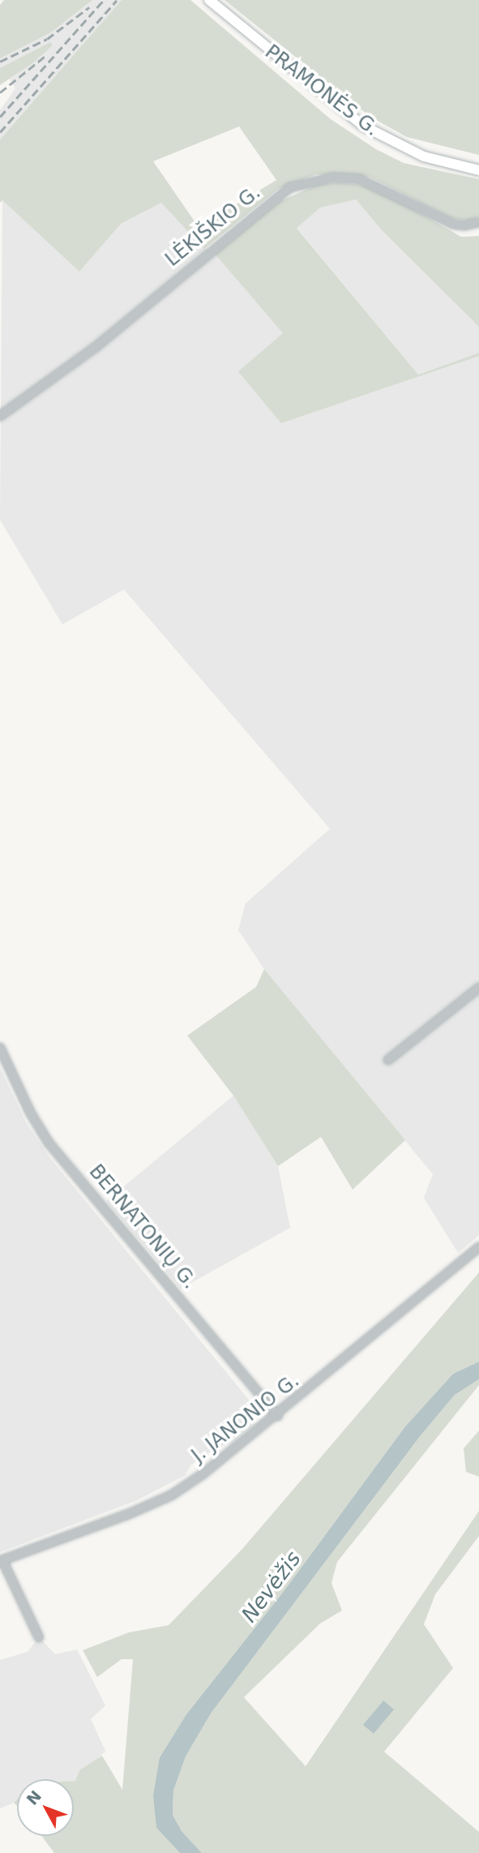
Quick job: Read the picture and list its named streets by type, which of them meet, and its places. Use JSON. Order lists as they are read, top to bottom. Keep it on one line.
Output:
{"streets":{"main road":["PRAMONĖS G."],"street":["LĖKIŠKIO G.","BERNATONIŲ G.","J. JANONIO G."]},"crossings":[["BERNATONIŲ G.","J. JANONIO G."]],"water":["Nevėžis"],"north":"top left"}
